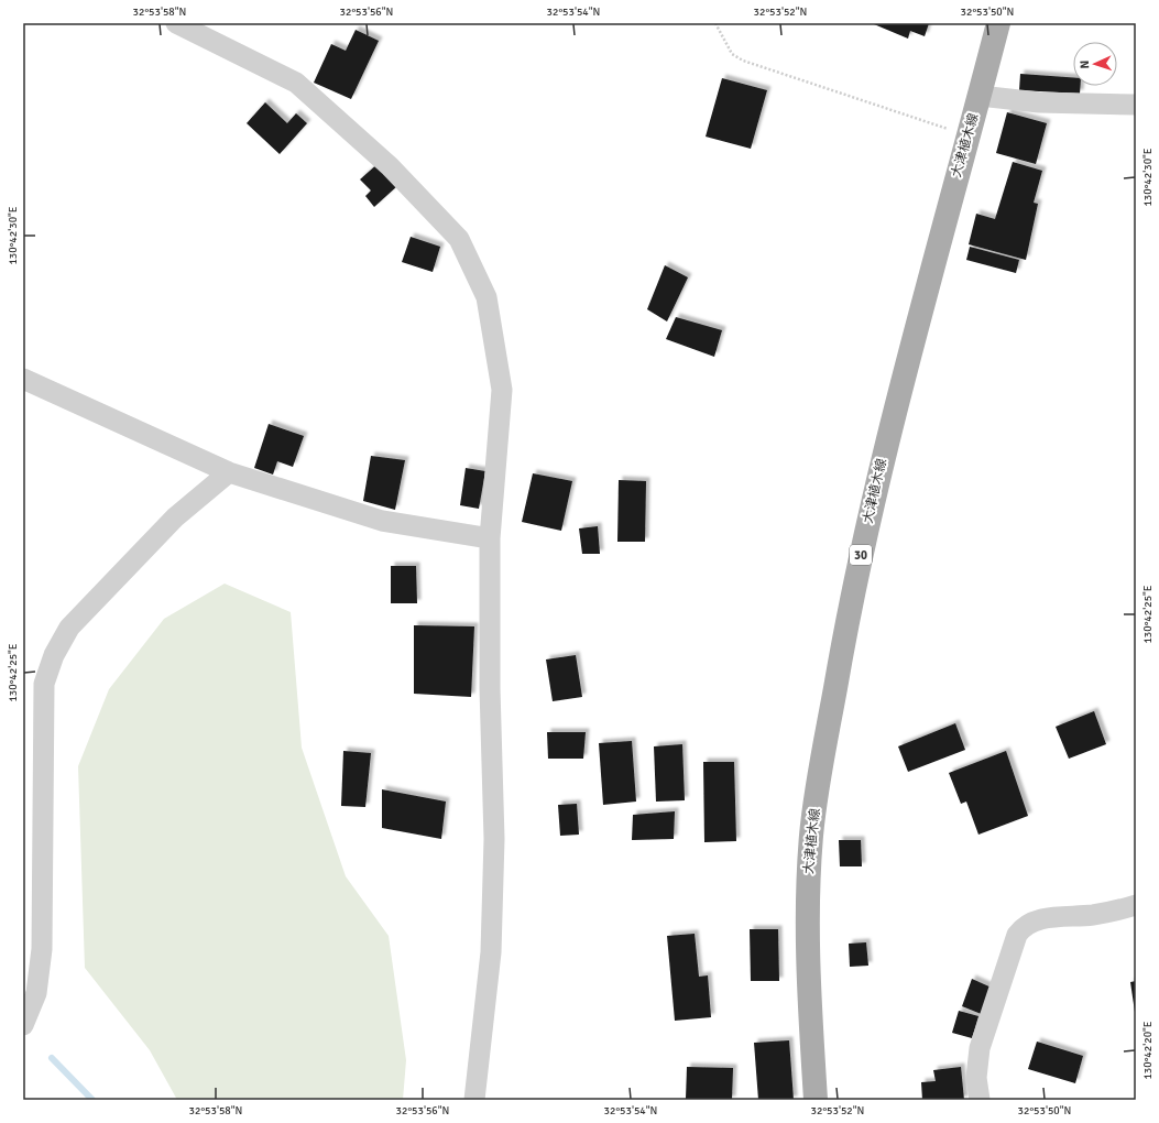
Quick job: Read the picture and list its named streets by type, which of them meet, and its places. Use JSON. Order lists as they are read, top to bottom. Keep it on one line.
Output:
{"streets":{"main road":["大津植木線","30"]},"north":"left","coordinates":["32°53'58\"N","32°53'56\"N","32°53'54\"N","32°53'52\"N","32°53'50\"N","130°42'30\"E","130°42'25\"E","130°42'20\"E"]}
